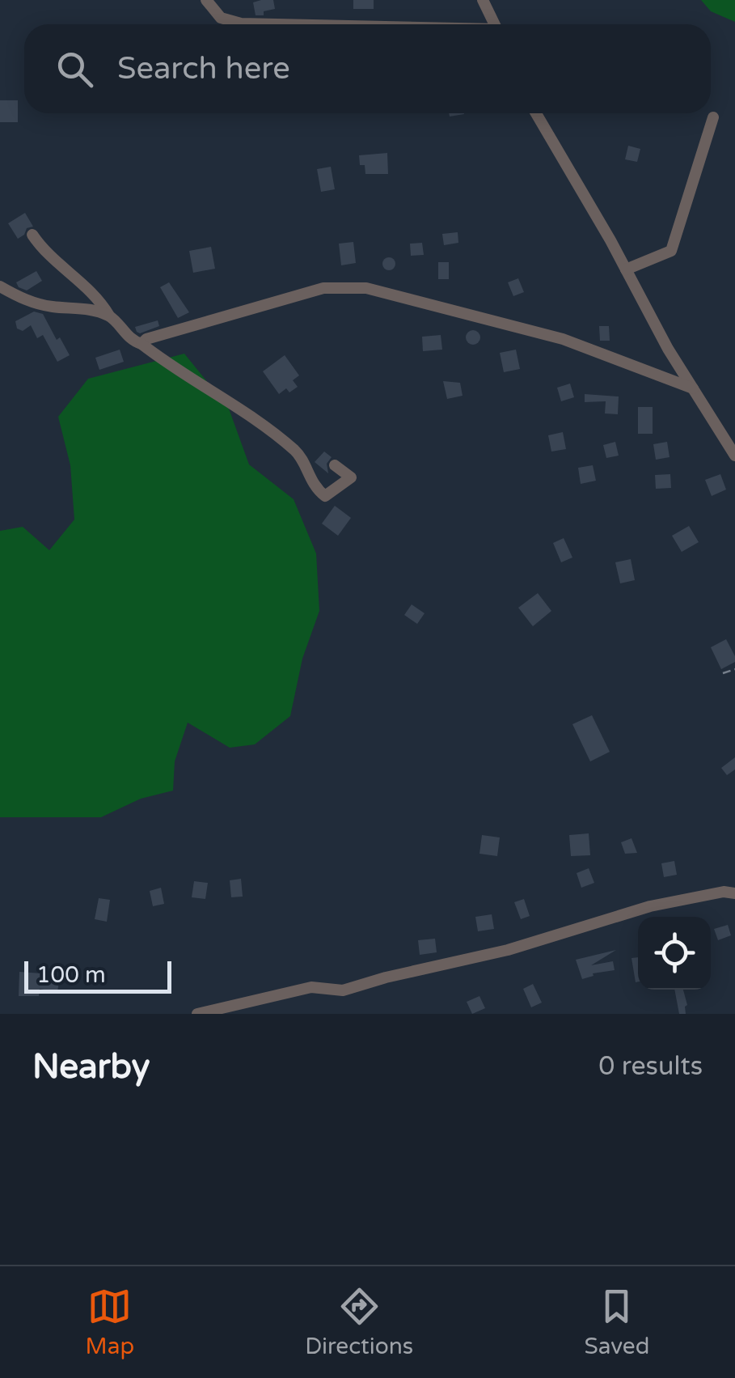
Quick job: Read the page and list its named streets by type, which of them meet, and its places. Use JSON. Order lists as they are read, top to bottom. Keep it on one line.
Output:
{"scale_bar":"100 m","page":{"search":"Search here","scale":"100 m","heading":["Nearby","0 results"],"nav":["Map","Directions","Saved"]}}
